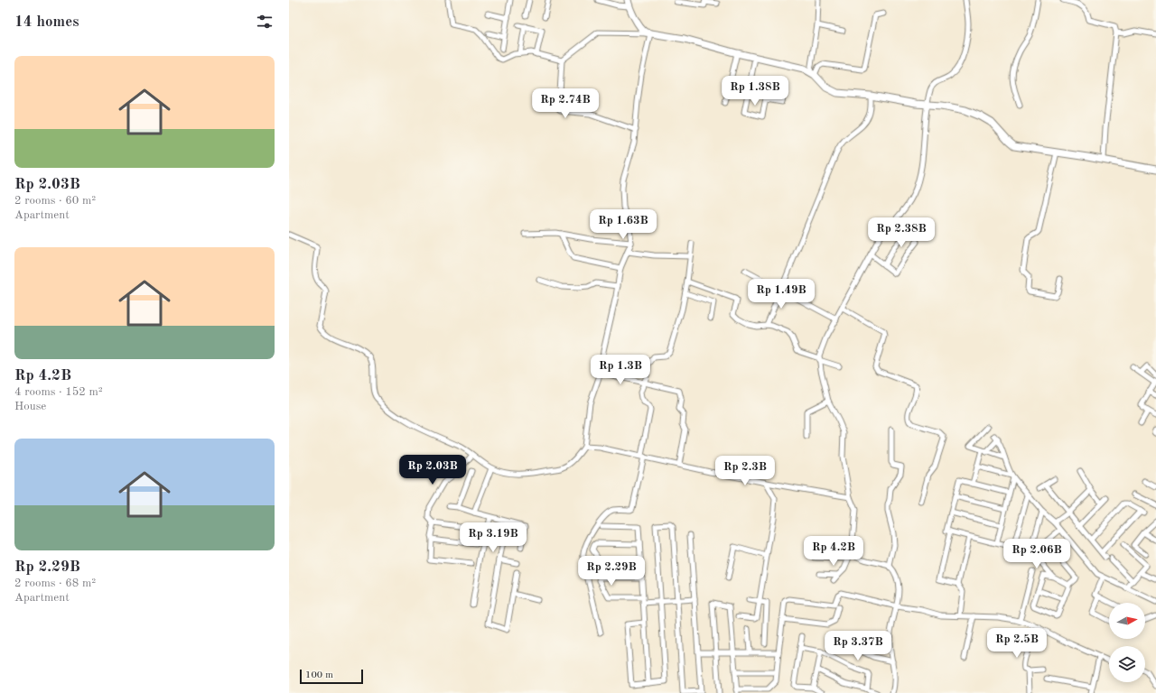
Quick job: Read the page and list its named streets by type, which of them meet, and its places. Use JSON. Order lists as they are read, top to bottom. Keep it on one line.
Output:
{"scale_bar":"100 m","north":"right","page":{"heading":"14 homes","list":[{"name":"Rp 2.03B","note":"2 rooms · 60 m² · Apartment"},{"name":"Rp 4.2B","note":"4 rooms · 152 m² · House"},{"name":"Rp 2.29B","note":"2 rooms · 68 m² · Apartment"}],"price":["Rp 1.38B","Rp 2.74B","Rp 1.63B","Rp 2.38B","Rp 1.49B","Rp 1.3B","Rp 2.03B","Rp 2.3B","Rp 3.19B","Rp 4.2B","Rp 2.06B","Rp 2.29B","Rp 2.5B","Rp 3.37B"],"scale":"100 m"}}
